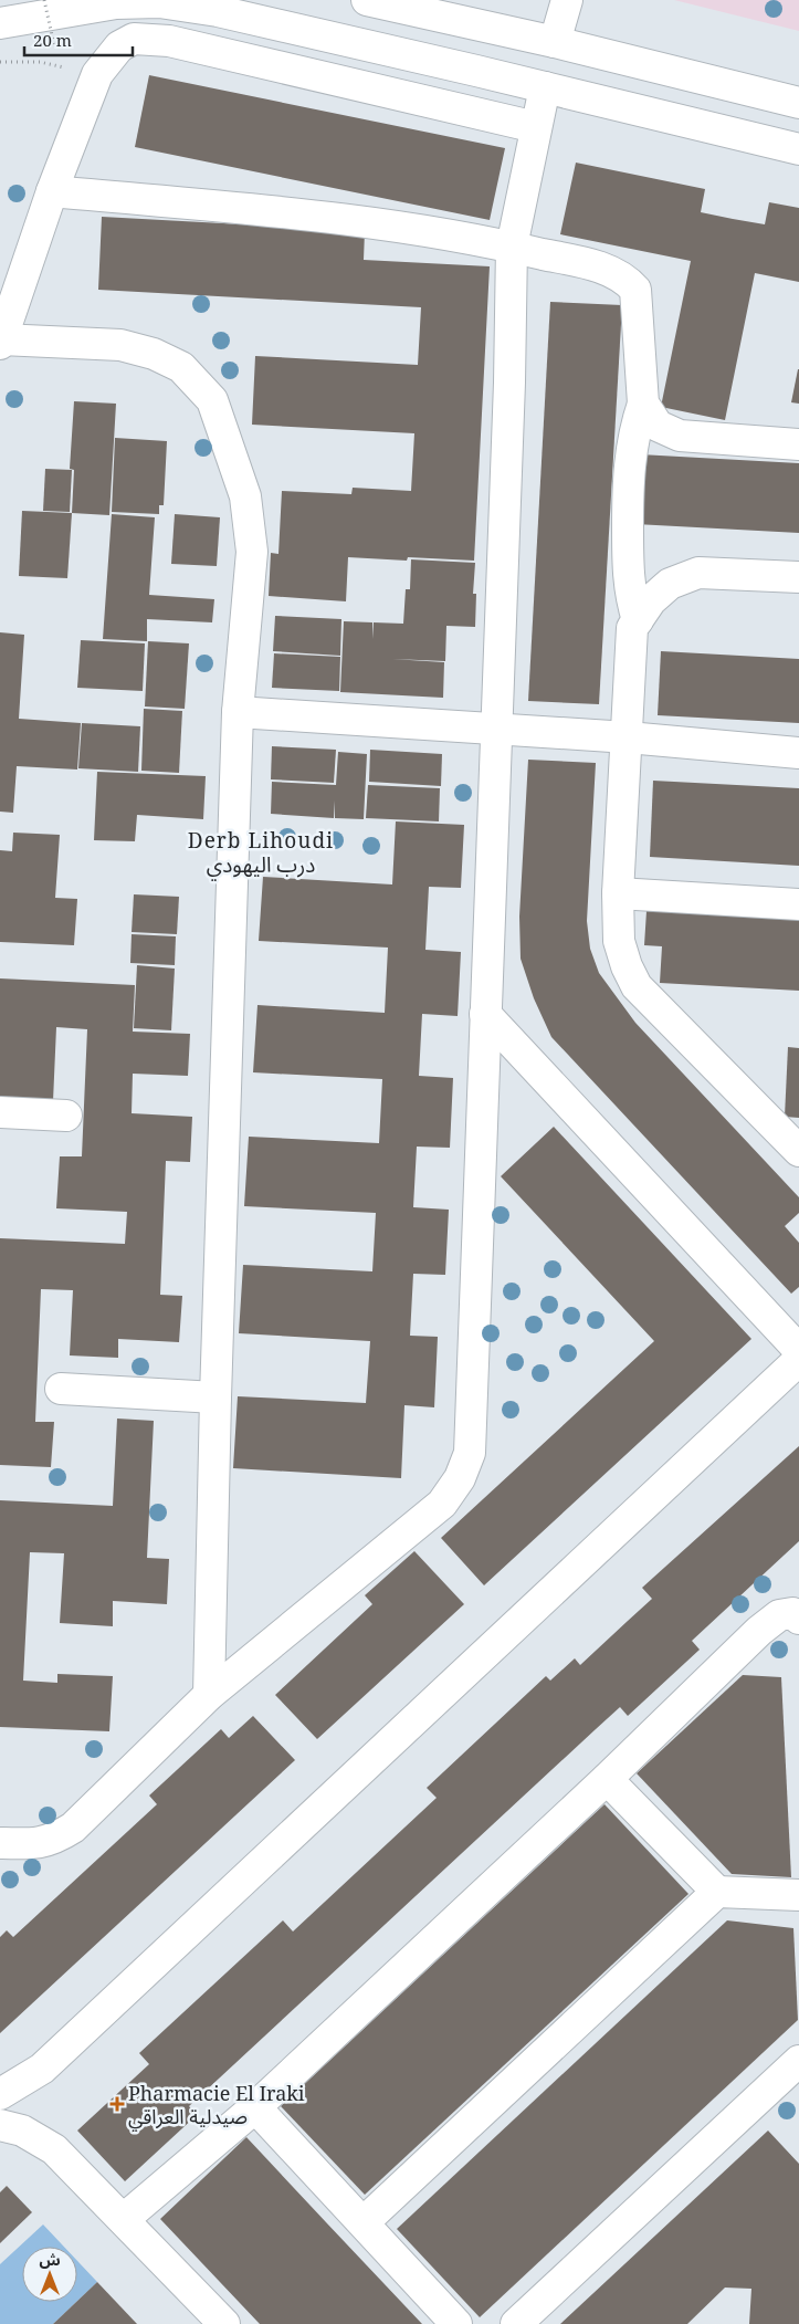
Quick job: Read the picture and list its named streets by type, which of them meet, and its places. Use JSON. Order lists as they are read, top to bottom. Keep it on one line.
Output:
{"districts":["Derb Lihoudi درب اليهودي"],"places":{"health":["Pharmacie El Iraki صيدلية العراقي"]},"scale_bar":"20 m","north":"top"}
